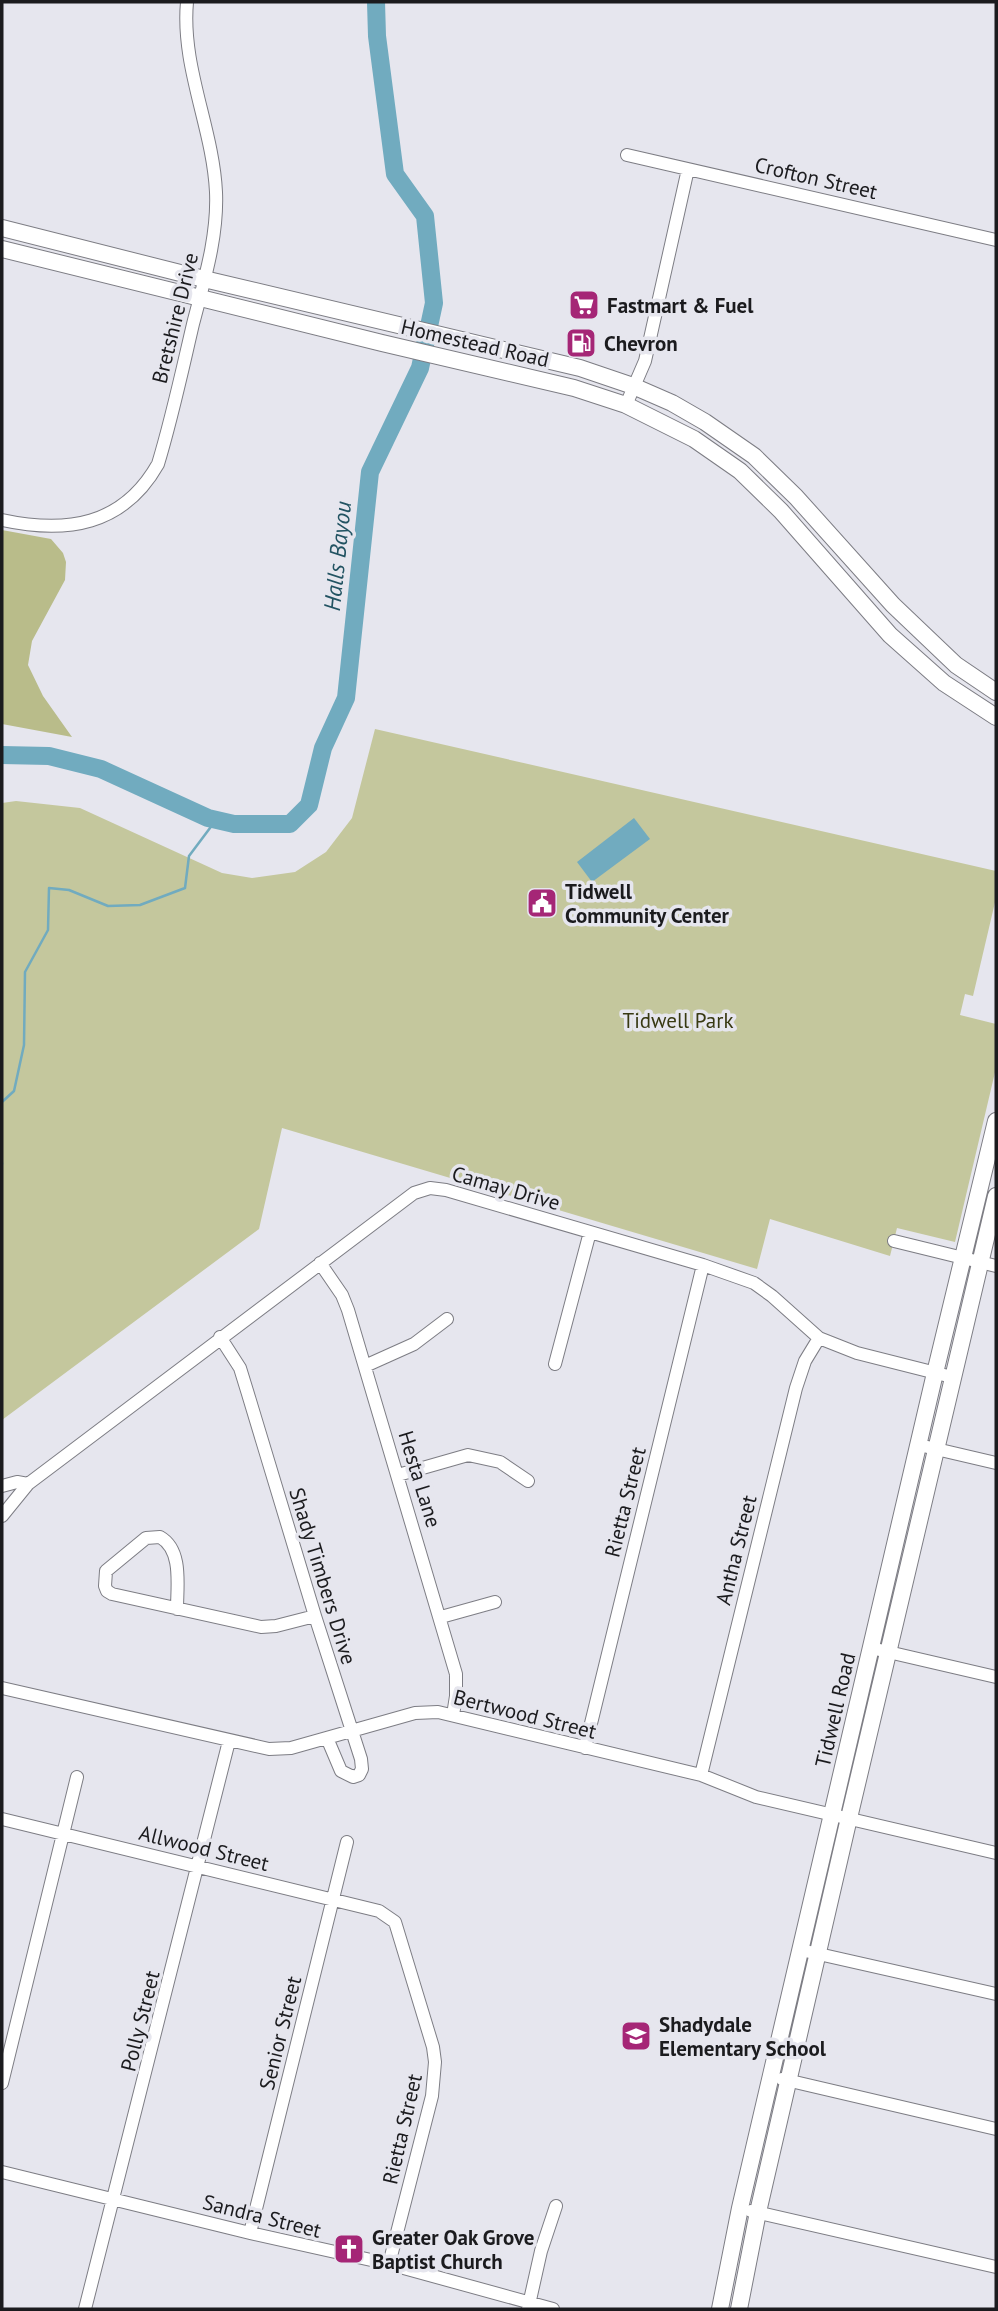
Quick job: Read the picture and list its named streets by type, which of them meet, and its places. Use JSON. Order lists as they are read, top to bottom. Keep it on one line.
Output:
{"streets":{"main road":["Homestead Road","Tidwell Road"],"street":["Crofton Street","Bretshire Drive","Camay Drive","Hesta Lane","Rietta Street","Antha Street","Shady Timbers Drive","Bertwood Street","Allwood Street","Polly Street","Senior Street","Sandra Street"]},"crossings":[["Bretshire Drive","Homestead Road"],["Camay Drive","Hesta Lane"],["Camay Drive","Rietta Street"],["Camay Drive","Antha Street"],["Camay Drive","Shady Timbers Drive"],["Camay Drive","Tidwell Road"],["Hesta Lane","Bertwood Street"],["Rietta Street","Bertwood Street"],["Rietta Street","Allwood Street"],["Rietta Street","Sandra Street"],["Antha Street","Bertwood Street"],["Shady Timbers Drive","Bertwood Street"],["Tidwell Road","Bertwood Street"],["Bertwood Street","Polly Street"],["Allwood Street","Polly Street"],["Allwood Street","Senior Street"],["Polly Street","Sandra Street"],["Senior Street","Sandra Street"]],"water":["Halls Bayou"],"parks":["Tidwell Park"],"places":{"supermarket":["Fastmart & Fuel"],"fuel station":["Chevron"],"public building":["Tidwell Community Center"],"school or university":["Shadydale Elementary School"],"church":["Greater Oak Grove Baptist Church"]}}
